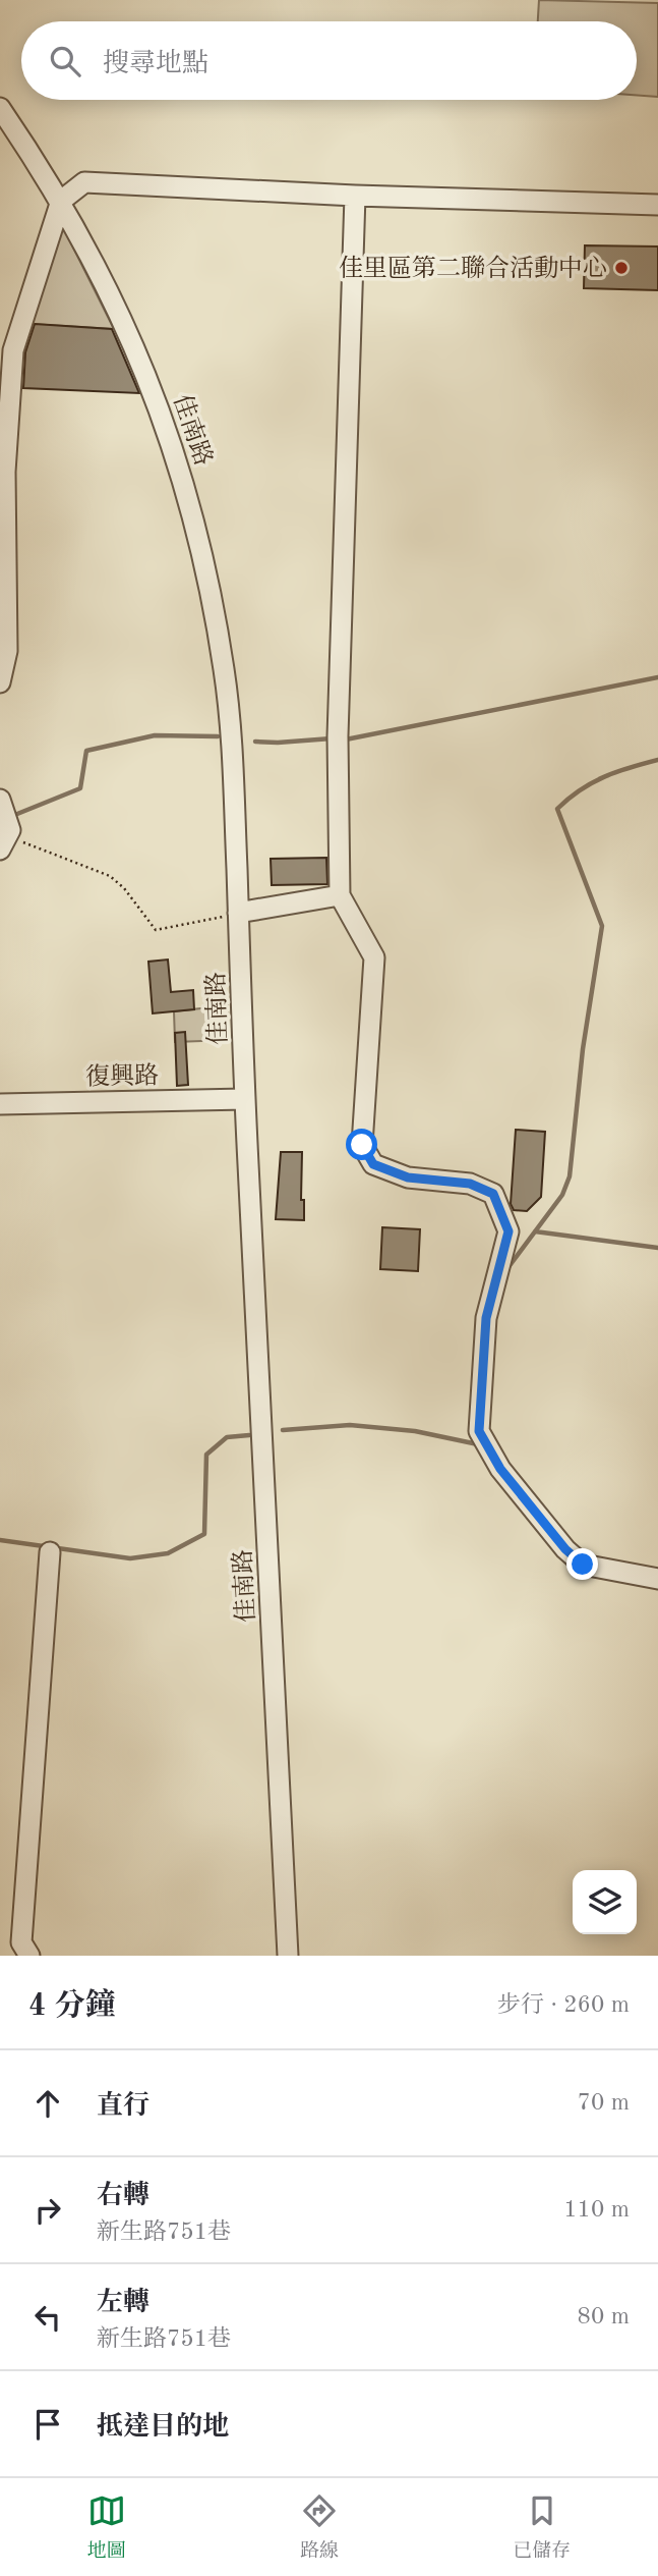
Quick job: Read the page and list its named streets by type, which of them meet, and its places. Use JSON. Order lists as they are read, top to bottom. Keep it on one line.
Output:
{"streets":{"street":["佳南路","復興路"]},"crossings":[["佳南路","復興路"]],"places":["佳里區第二聯合活動中心"],"page":{"search":"搜尋地點","heading":["4 分鐘","步行 · 260 m"],"list":[["直行","70 m"],["右轉","新生路751巷","110 m"],["左轉","新生路751巷","80 m"],"抵達目的地"],"nav":["地圖","路線","已儲存"]}}
